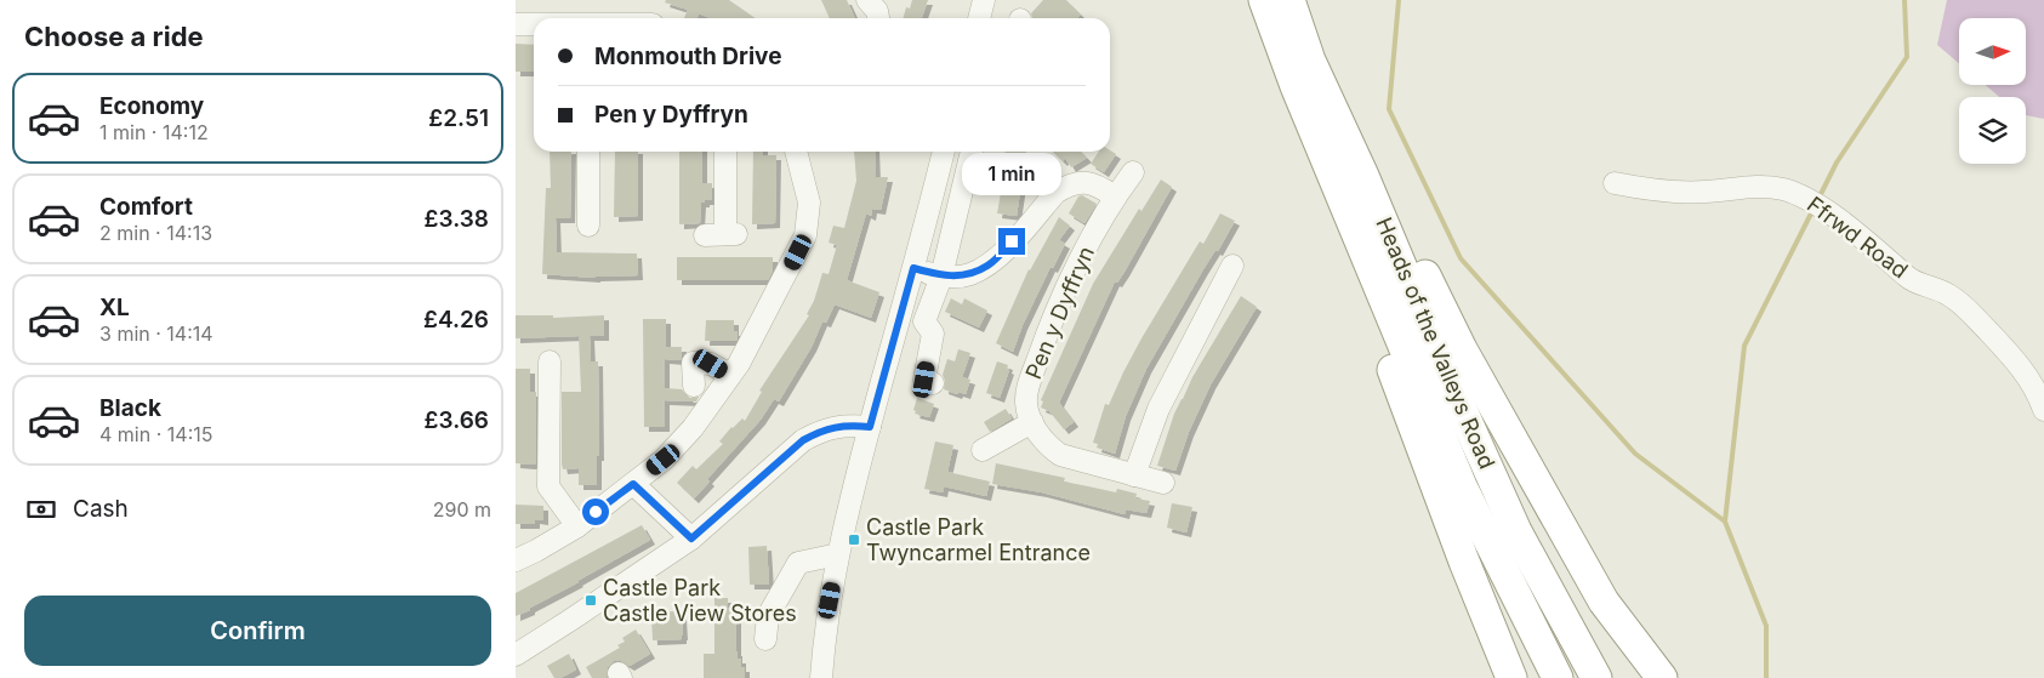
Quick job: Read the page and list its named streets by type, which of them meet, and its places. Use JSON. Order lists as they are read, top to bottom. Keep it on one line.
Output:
{"streets":{"highway":["Heads of the Valleys Road"],"street":["Ffrwd Road","Pen y Dyffryn"]},"places":{"transit":["Castle Park Twyncarmel Entrance","Castle Park Castle View Stores"]},"north":"right","page":{"heading":"Choose a ride","banner":["Monmouth Drive","Pen y Dyffryn"],"list":[{"name":"Economy","note":"1 min · 14:12","value":"£2.51"},{"name":"Comfort","note":"2 min · 14:13","value":"£3.38"},{"name":"XL","note":"3 min · 14:14","value":"£4.26"},{"name":"Black","note":"4 min · 14:15","value":"£3.66"}],"bubble":"1 min","pay":["Cash","290 m"],"buttons":"Confirm"}}
